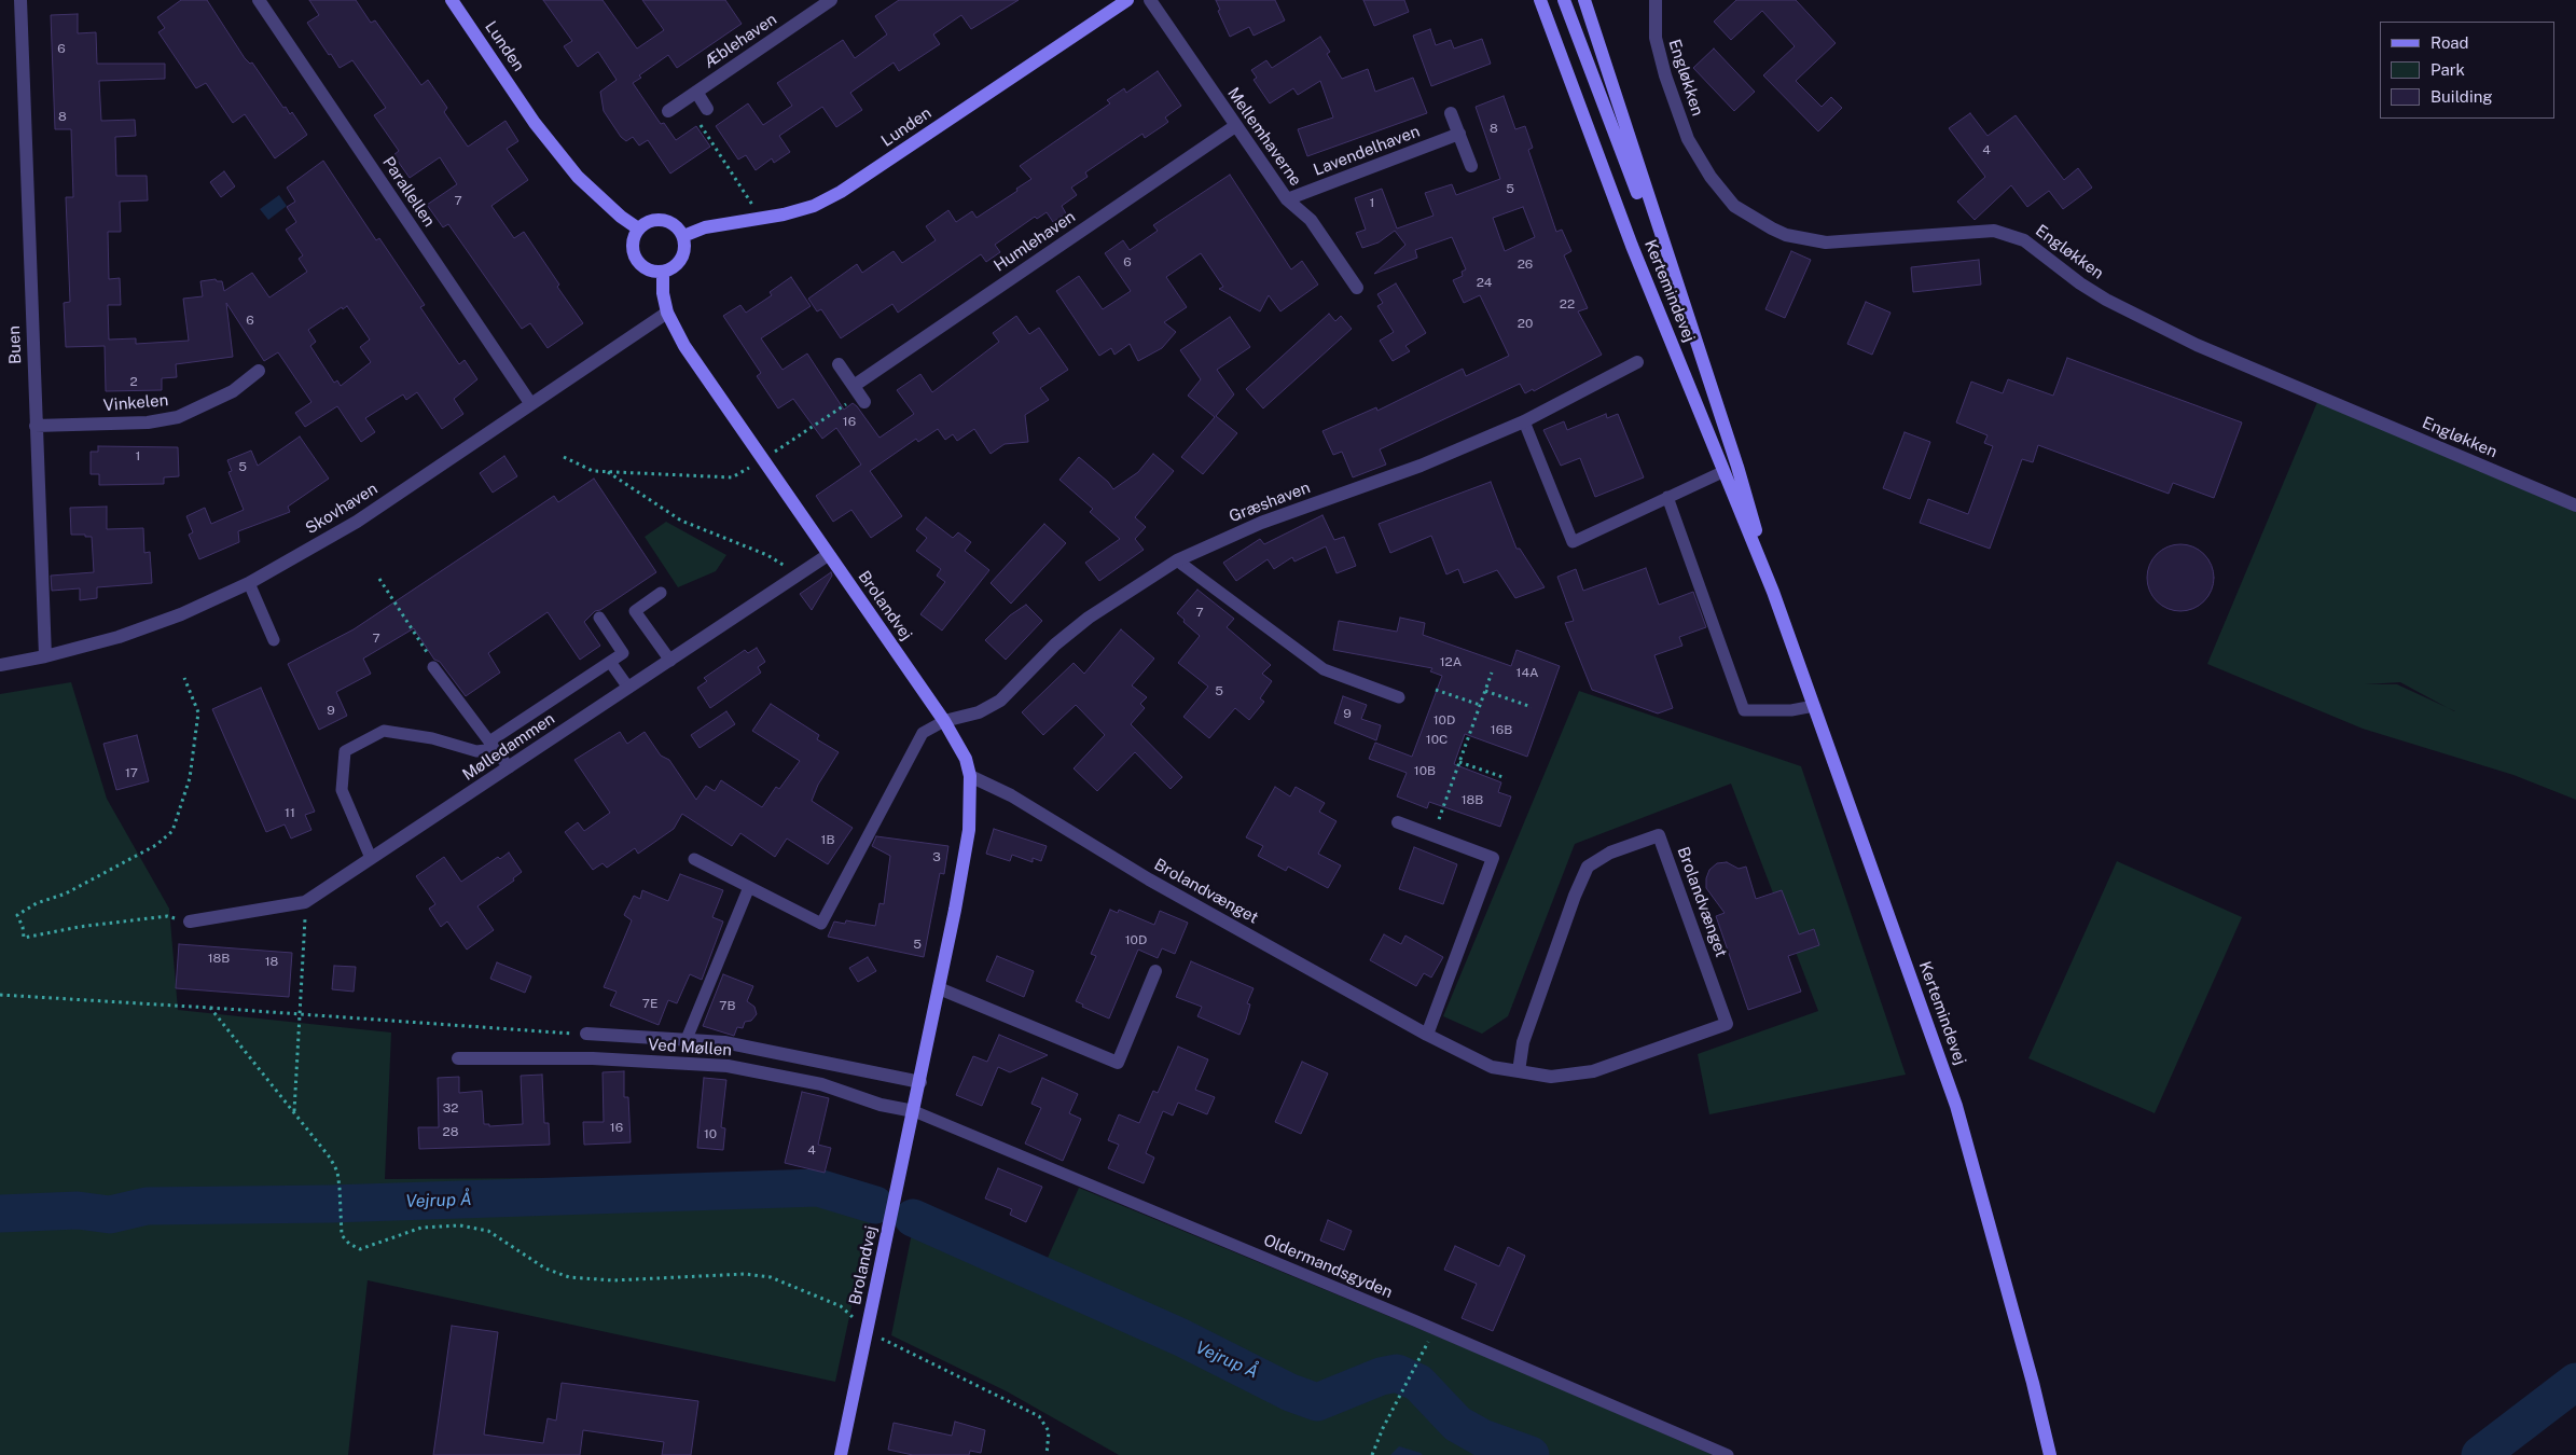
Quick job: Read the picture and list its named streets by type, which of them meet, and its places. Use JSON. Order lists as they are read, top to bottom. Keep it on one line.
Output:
{"streets":{"street":["Æblehaven","Lunden","Engløkken","Mellemhaverne","Lavendelhaven","Parallellen","Humlehaven","Kertemindevej","Buen","Vinkelen","Græshaven","Skovhaven","Brolandvej","Mølledammen","Brolandvænget","Ved Møllen"],"lane":["Oldermandsgyden"]},"crossings":[["Lunden","Brolandvej"],["Mellemhaverne","Lavendelhaven"],["Mellemhaverne","Humlehaven"],["Parallellen","Skovhaven"],["Buen","Vinkelen"],["Buen","Skovhaven"],["Græshaven","Brolandvej"],["Skovhaven","Brolandvej"],["Brolandvej","Mølledammen"],["Brolandvej","Brolandvænget"],["Brolandvej","Ved Møllen"],["Brolandvej","Oldermandsgyden"],["Ved Møllen","Oldermandsgyden"]],"water":["Vejrup Å"],"house_numbers":["6","8","8","4","5","7","1","6","26","24","22","6","20","2","16","1","5","7","7","12A","14A","5","9","9","10D","16B","10C","10B","17","18B","11","1B","3","10D","5","18B","18","7E","7B","32","16","28","10","4"],"legend":["Road","Park","Building"]}
